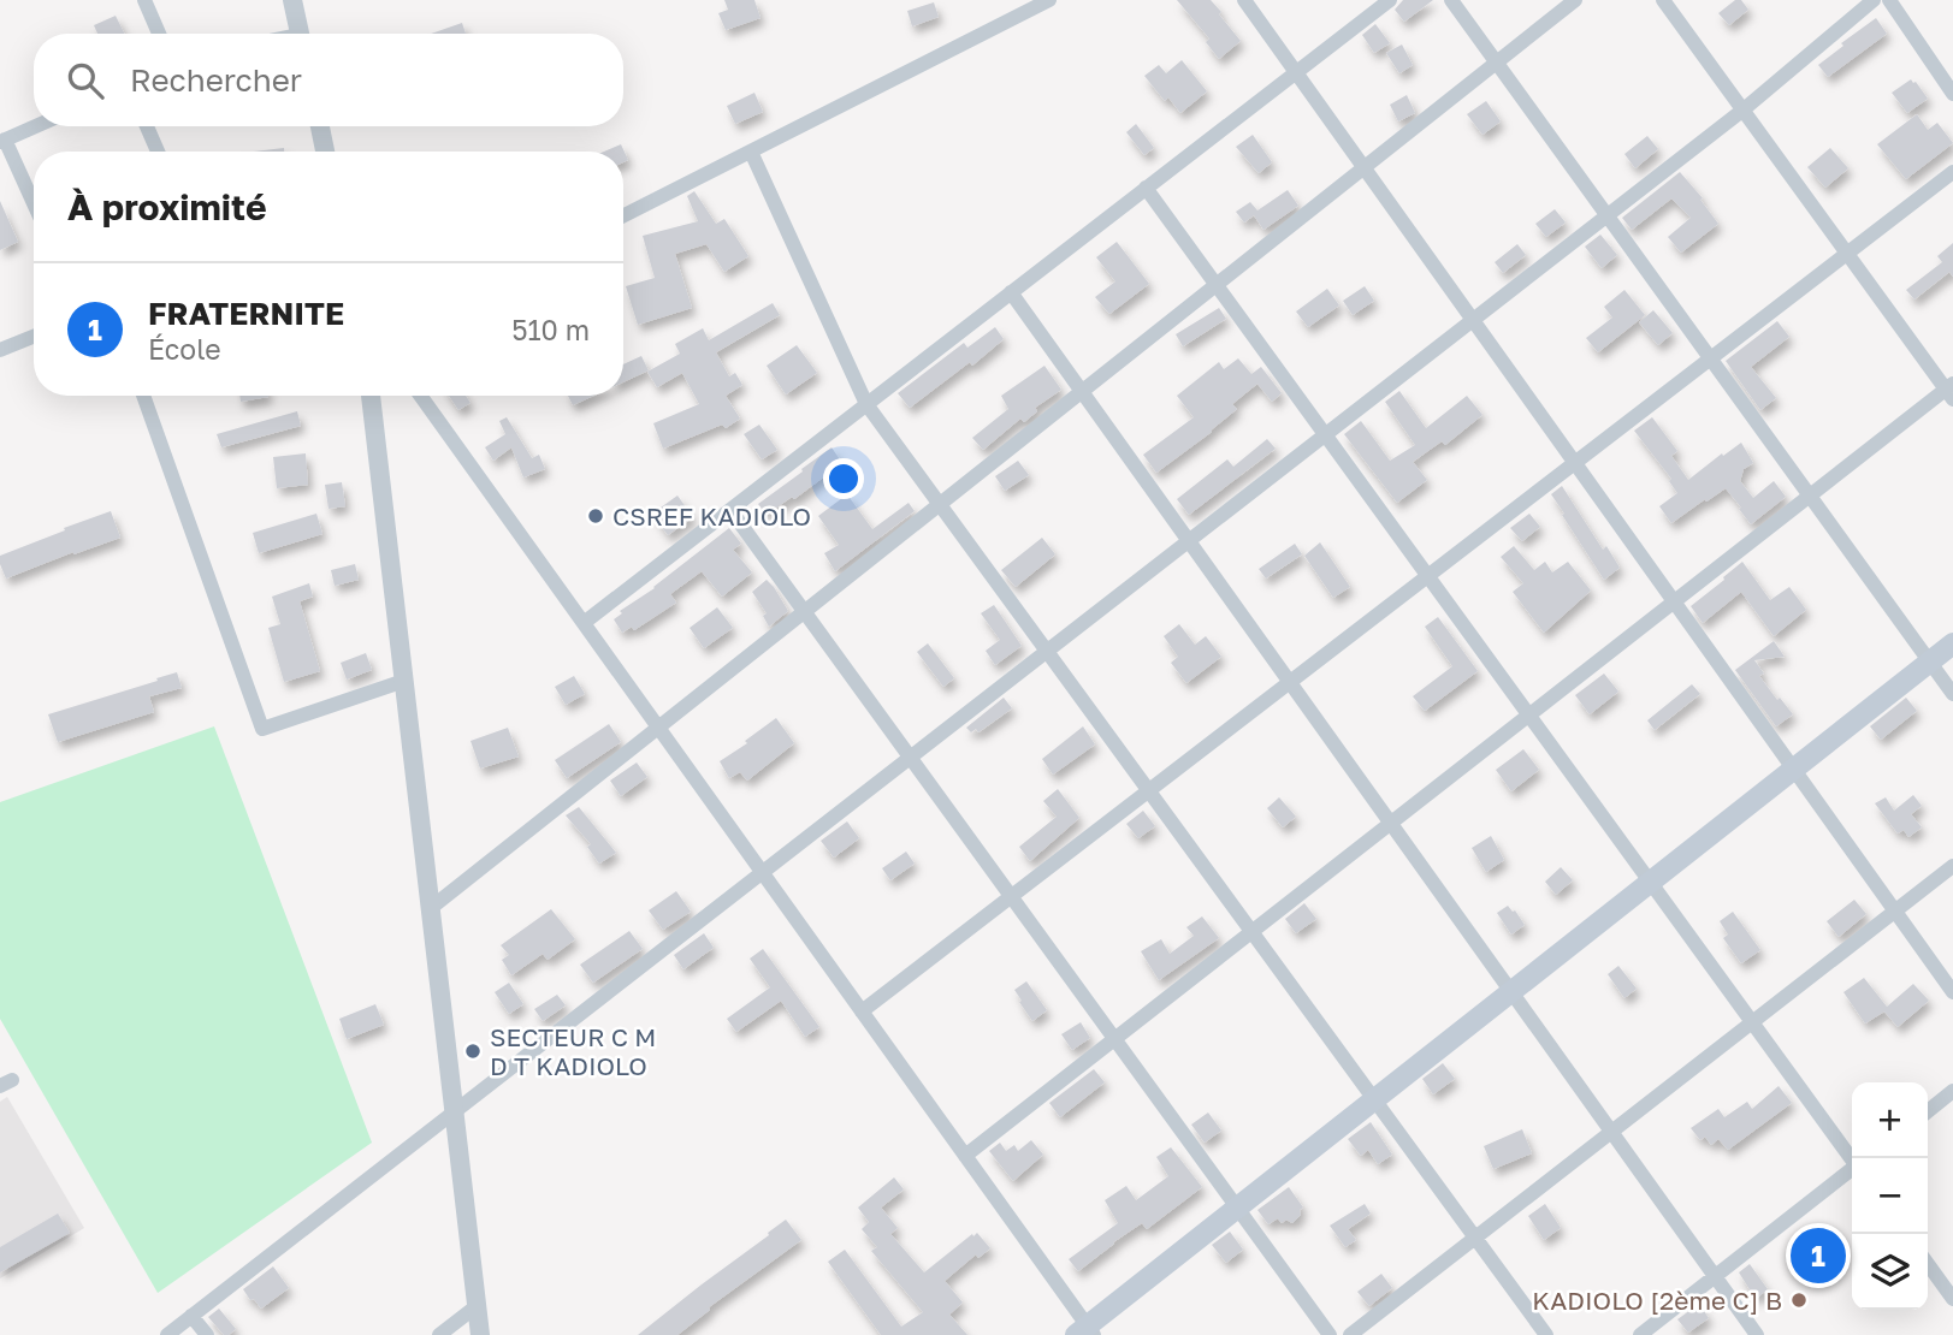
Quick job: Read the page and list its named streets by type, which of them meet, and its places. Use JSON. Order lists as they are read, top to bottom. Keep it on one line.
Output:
{"places":["CSREF KADIOLO","SECTEUR C M D T KADIOLO","KADIOLO [2ème C] B"],"page":{"search":"Rechercher","heading":"À proximité","list":[{"mark":"1","name":"FRATERNITE","note":"École","value":"510 m"}],"map_buttons":["+","−"],"pins":"1"}}
